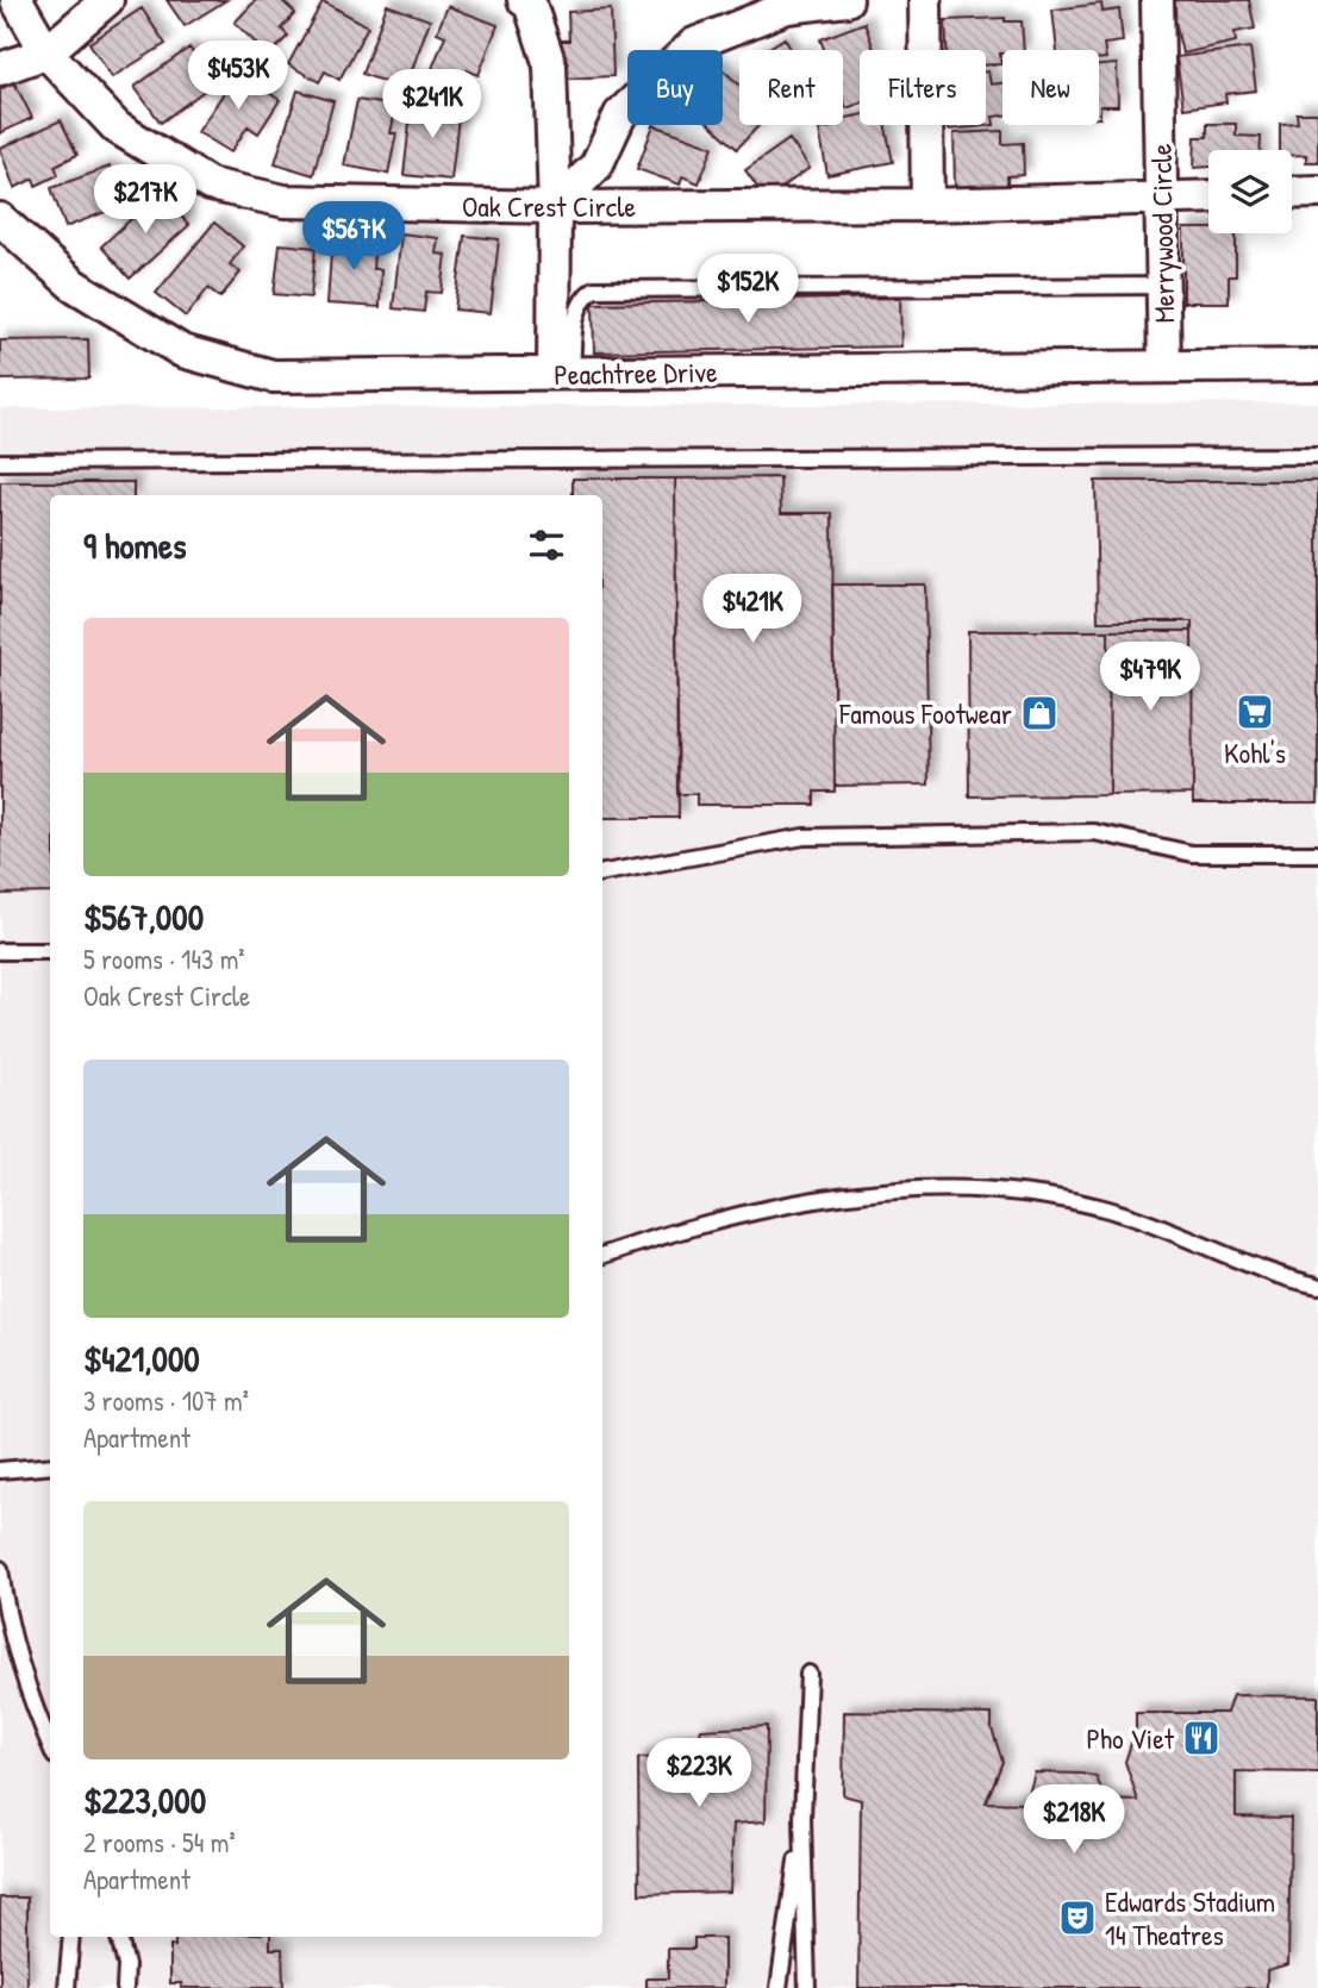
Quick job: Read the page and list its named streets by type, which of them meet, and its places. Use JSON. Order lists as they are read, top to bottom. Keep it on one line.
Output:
{"streets":{"street":["Oak Crest Circle","Merrywood Circle","Peachtree Drive"]},"crossings":[["Oak Crest Circle","Merrywood Circle"],["Merrywood Circle","Peachtree Drive"]],"places":{"supermarket":["Kohl's"],"shop":["Famous Footwear"],"restaurant":["Pho Viet"],"theatre":["Edwards Stadium 14 Theatres"]},"page":{"price":["$453K","$241K","$217K","$567K","$152K","$421K","$479K","$223K","$218K"],"chip":["Buy","Rent","Filters","New"],"heading":"9 homes","list":[{"name":"$567,000","note":"5 rooms · 143 m² · Oak Crest Circle"},{"name":"$421,000","note":"3 rooms · 107 m² · Apartment"},{"name":"$223,000","note":"2 rooms · 54 m² · Apartment"}]}}
